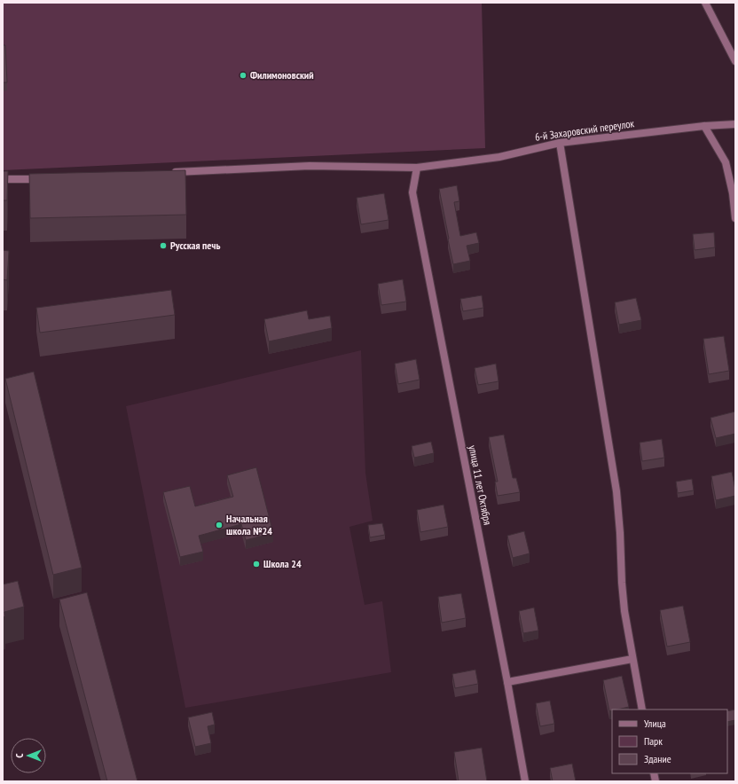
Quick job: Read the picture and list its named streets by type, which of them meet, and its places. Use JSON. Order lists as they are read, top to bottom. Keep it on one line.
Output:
{"streets":{"street":["6-й Захаровский переулок","улица 11 лет Октября"]},"crossings":[["6-й Захаровский переулок","улица 11 лет Октября"]],"places":["Филимоновский","Русская печь","Начальная школа №24","Школа 24"],"legend":["Улица","Парк","Здание"],"north":"left"}
